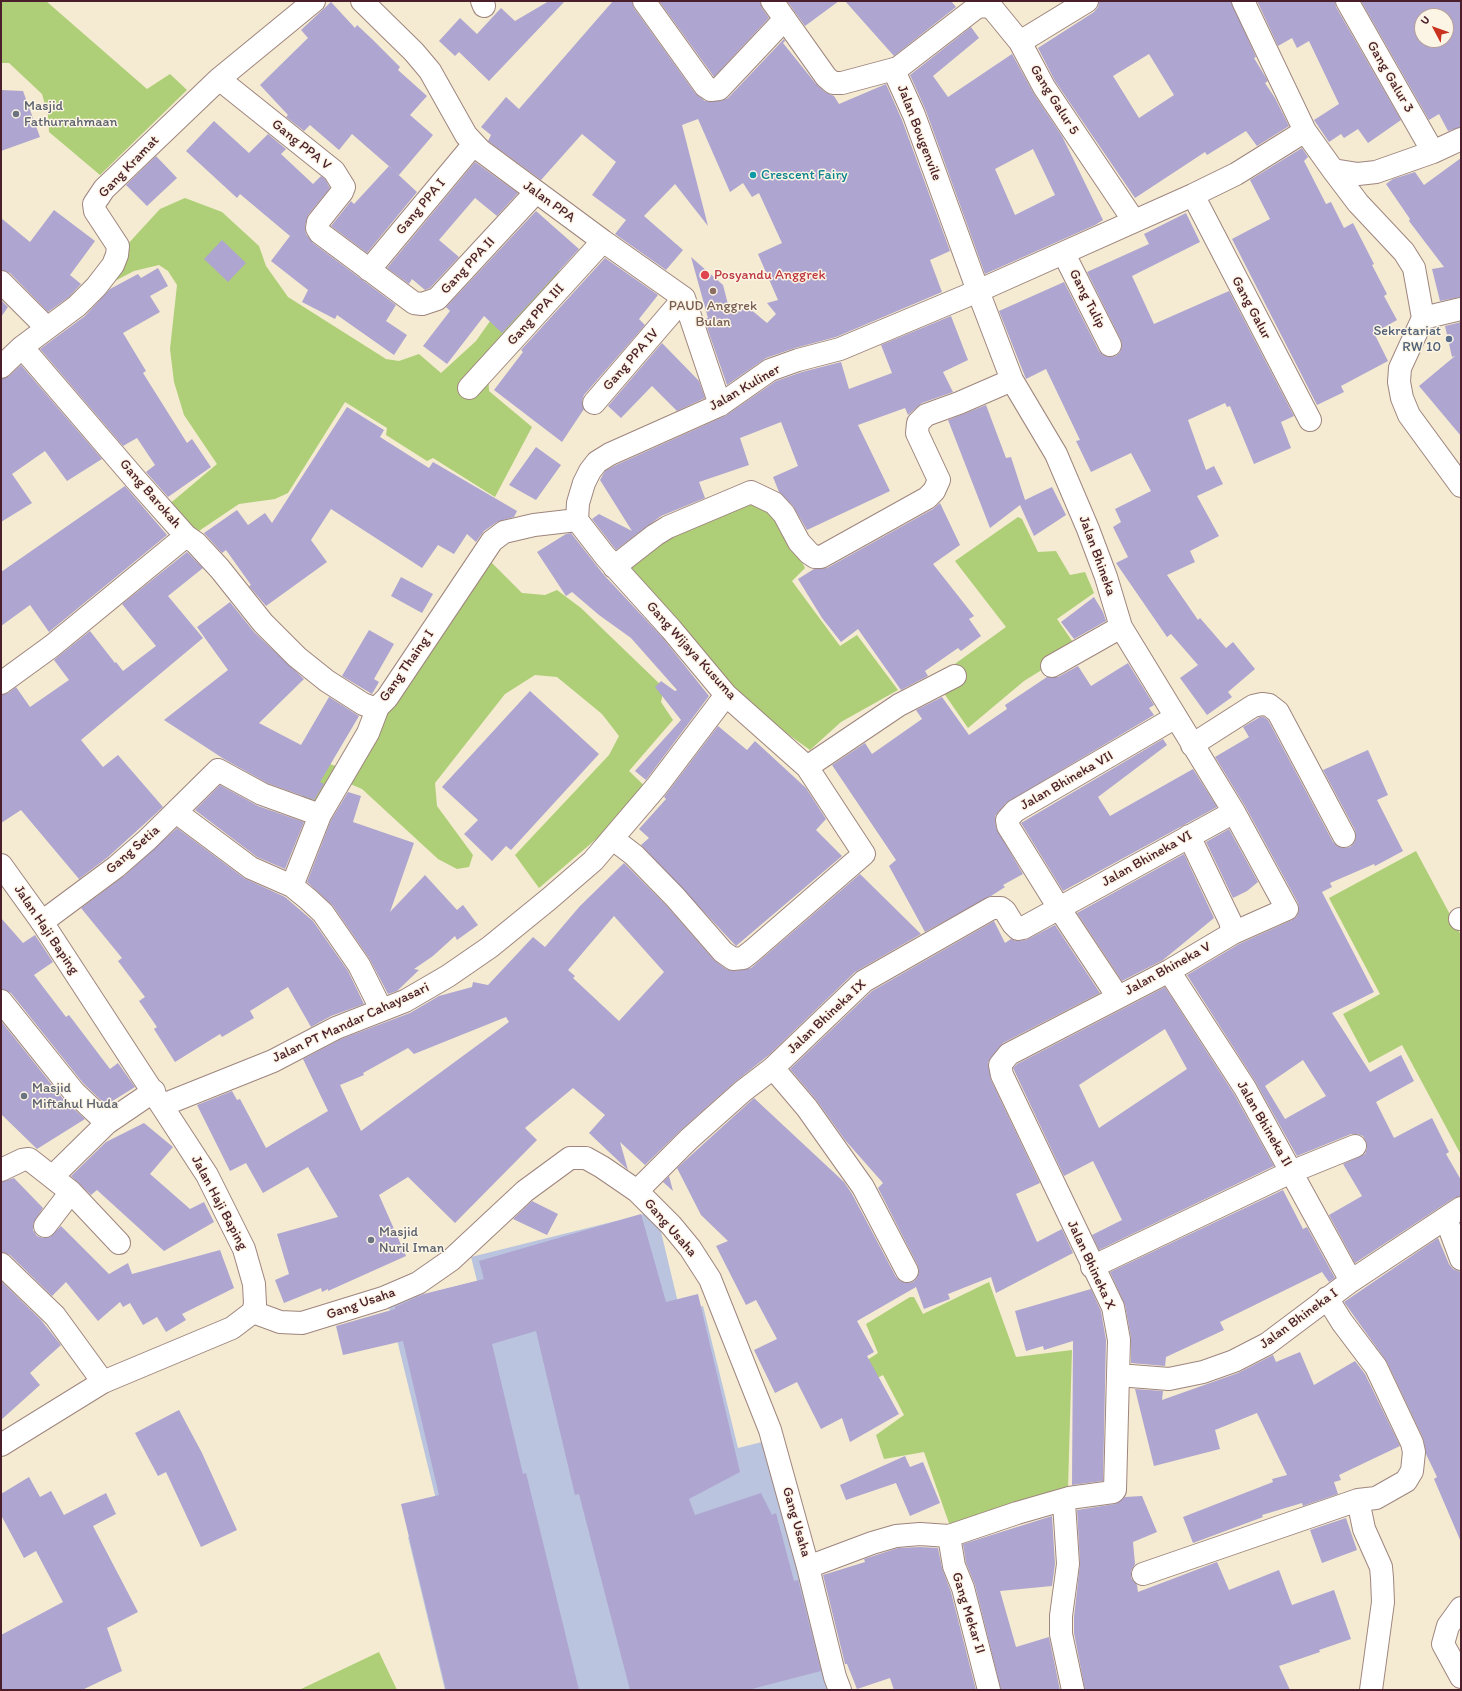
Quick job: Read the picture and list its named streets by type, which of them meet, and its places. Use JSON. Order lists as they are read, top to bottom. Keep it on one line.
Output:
{"streets":{"street":["Gang Galur 3","Gang Galur 5","Jalan Bougenvile","Gang PPA V","Gang Kramat","Jalan PPA","Gang PPA I","Gang PPA II","Gang Tulip","Gang Galur","Gang PPA III","Gang PPA IV","Jalan Kuliner","Gang Barokah","Jalan Bhineka","Gang Wijaya Kusuma","Gang Thaing I","Jalan Bhineka VII","Gang Setia","Jalan Bhineka VI","Jalan Haji Baping","Jalan Bhineka V","Jalan Bhineka IX","Jalan PT Mandar Cahayasari","Jalan Bhineka II","Gang Usaha","Jalan Bhineka X","Jalan Bhineka I","Gang Mekar II"]},"crossings":[["Gang Galur 5","Jalan Bougenvile"],["Jalan Bougenvile","Jalan Kuliner"],["Jalan Bougenvile","Jalan Bhineka"],["Gang PPA V","Gang Kramat"],["Gang PPA V","Gang PPA I"],["Gang PPA V","Gang PPA II"],["Gang Kramat","Gang Barokah"],["Jalan PPA","Gang PPA I"],["Jalan PPA","Gang PPA II"],["Jalan PPA","Gang PPA III"],["Jalan PPA","Gang PPA IV"],["Gang PPA I","Gang PPA II"],["Jalan Kuliner","Jalan Bhineka"],["Jalan Kuliner","Gang Wijaya Kusuma"],["Jalan Kuliner","Gang Thaing I"],["Gang Barokah","Gang Thaing I"],["Jalan Bhineka","Jalan Bhineka VII"],["Jalan Bhineka","Jalan Bhineka VI"],["Jalan Bhineka","Jalan Bhineka V"],["Gang Wijaya Kusuma","Gang Thaing I"],["Gang Wijaya Kusuma","Jalan PT Mandar Cahayasari"],["Jalan Bhineka VII","Jalan Bhineka VI"],["Jalan Bhineka VII","Jalan Bhineka IX"],["Gang Setia","Jalan Haji Baping"],["Jalan Bhineka VI","Jalan Bhineka V"],["Jalan Bhineka VI","Jalan Bhineka IX"],["Jalan Haji Baping","Jalan PT Mandar Cahayasari"],["Jalan Haji Baping","Gang Usaha"],["Jalan Bhineka V","Jalan Bhineka II"],["Jalan Bhineka V","Jalan Bhineka X"],["Jalan Bhineka IX","Gang Usaha"],["Jalan Bhineka II","Jalan Bhineka I"],["Jalan Bhineka X","Jalan Bhineka I"]],"places":["Masjid Fathurrahmaan","Crescent Fairy","Posyandu Anggrek","PAUD Anggrek Bulan","Sekretariat RW 10","Masjid Miftahul Huda","Masjid Nuril Iman"],"north":"top left"}
